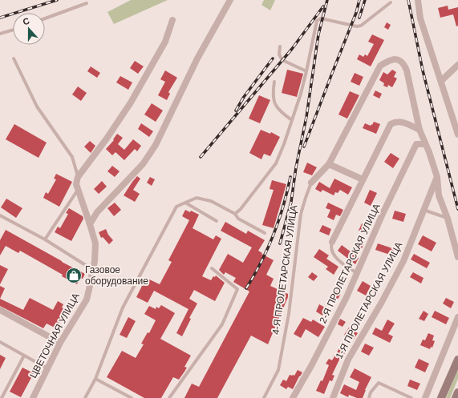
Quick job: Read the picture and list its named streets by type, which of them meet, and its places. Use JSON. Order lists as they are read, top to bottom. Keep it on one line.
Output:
{"streets":{"street":["2-Я ПРОЛЕТАРСКАЯ УЛИЦА","4-Я ПРОЛЕТАРСКАЯ УЛИЦА","1-Я ПРОЛЕТАРСКАЯ УЛИЦА","ЦВЕТОЧНАЯ УЛИЦА"]},"places":{"shop":["Газовое оборудование"]},"north":"top"}
